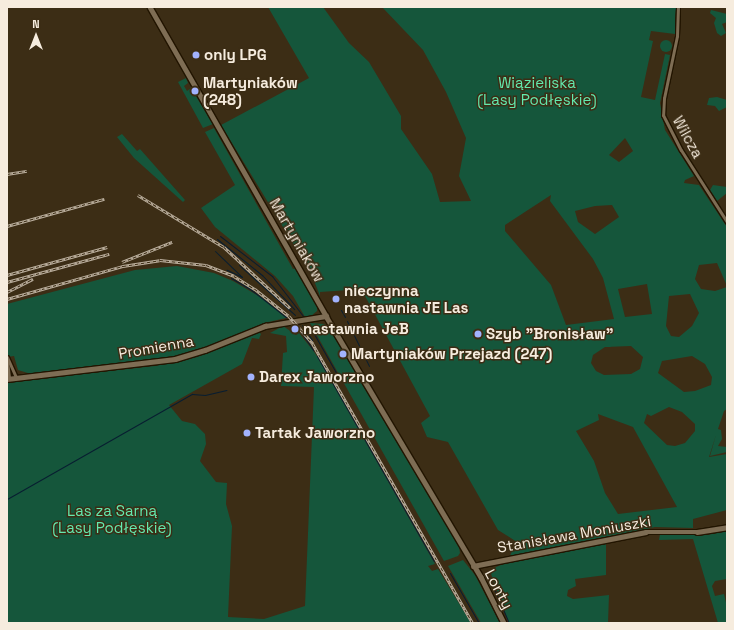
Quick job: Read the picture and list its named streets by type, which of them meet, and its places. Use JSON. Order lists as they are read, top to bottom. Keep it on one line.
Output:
{"streets":{"main road":["Martyniaków","Promienna","Stanisława Moniuszki","Lonty"],"street":["Wilcza"]},"crossings":[["Martyniaków","Promienna"],["Martyniaków","Stanisława Moniuszki"],["Martyniaków","Lonty"],["Stanisława Moniuszki","Lonty"]],"parks":["Wiązieliska (Lasy Podłęskie)","Las za Sarną (Lasy Podłęskie)"],"places":["only LPG","Martyniaków (248)","nieczynna nastawnia JE Las","nastawnia JeB","Szyb \"Bronisław\"","Martyniaków Przejazd (247)","Darex Jaworzno","Tartak Jaworzno"],"north":"top"}
